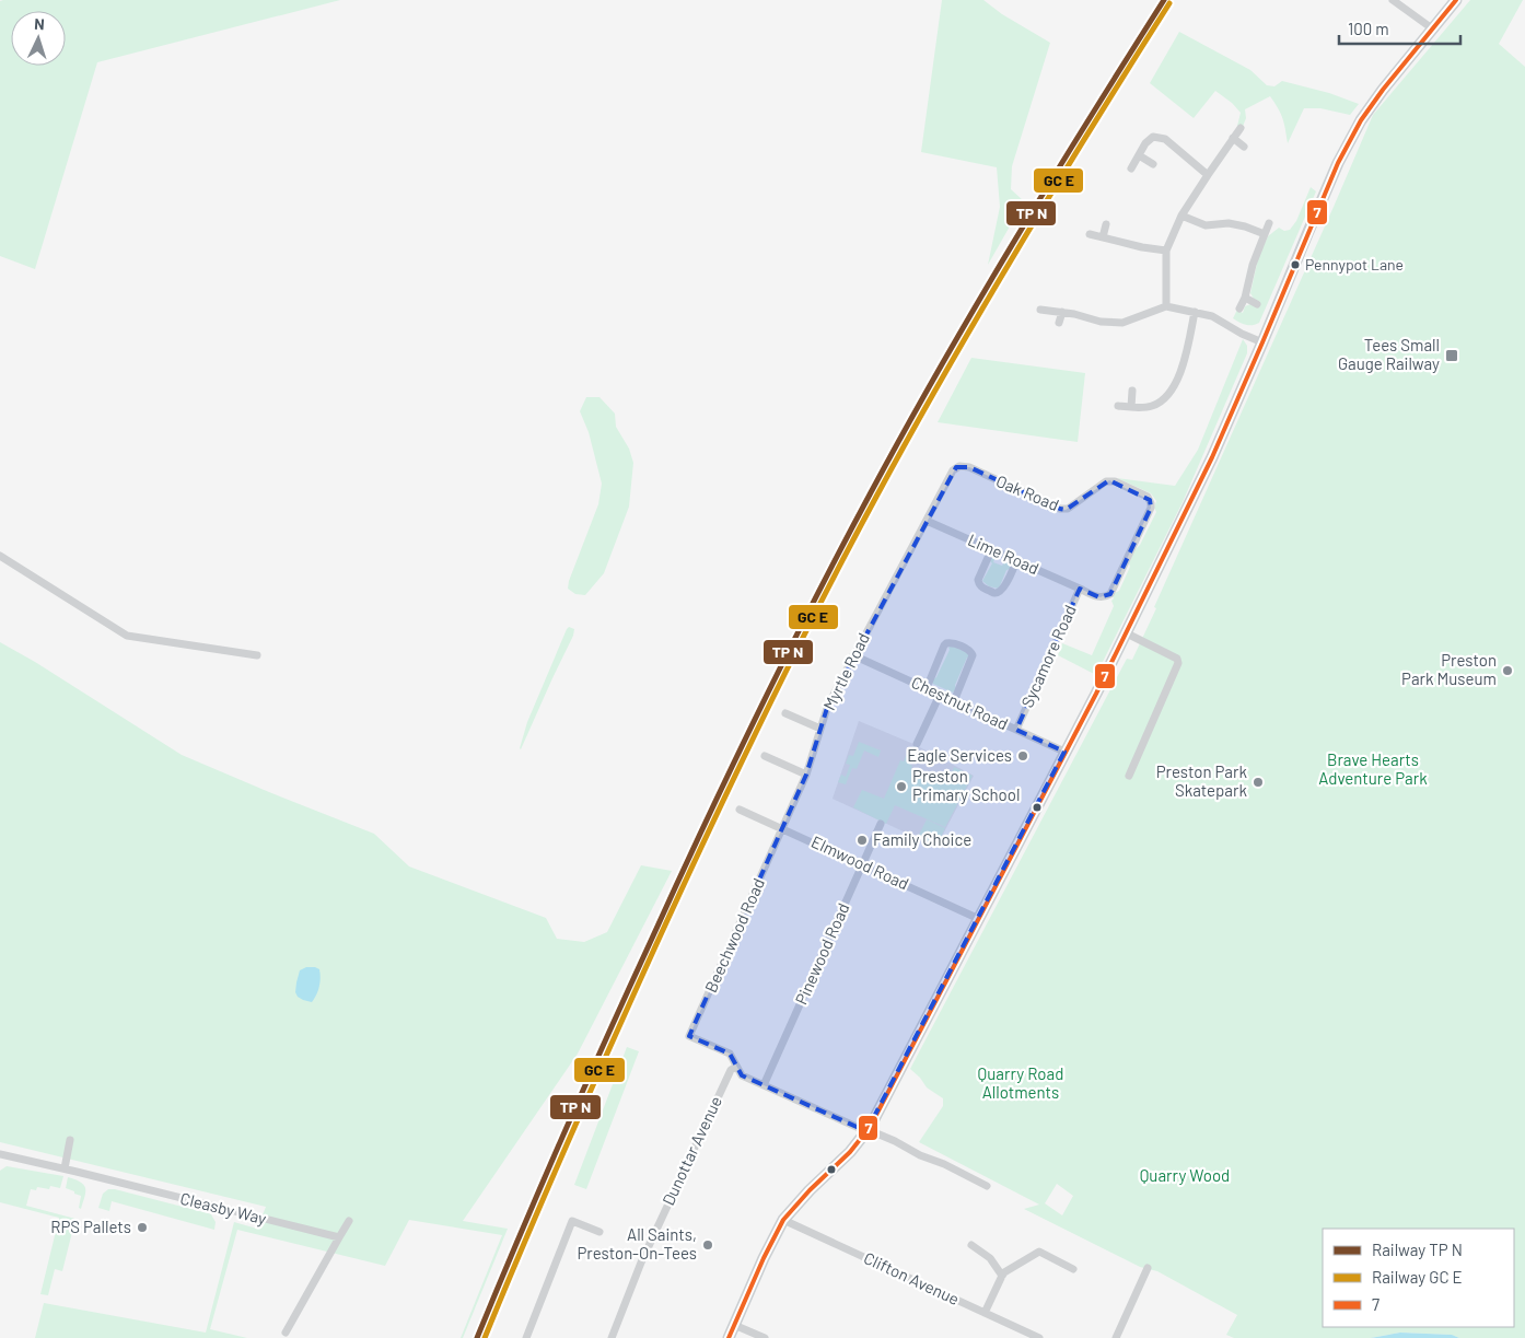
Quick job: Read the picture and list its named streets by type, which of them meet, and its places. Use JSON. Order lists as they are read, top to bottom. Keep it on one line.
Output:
{"streets":{"street":["Oak Road","Lime Road","Sycamore Road","Myrtle Road","Chestnut Road","Elmwood Road","Beechwood Road","Pinewood Road","Dunottar Avenue","Cleasby Way","Clifton Avenue"]},"crossings":[["Oak Road","Lime Road"],["Oak Road","Sycamore Road"],["Oak Road","Myrtle Road"],["Lime Road","Sycamore Road"],["Lime Road","Myrtle Road"],["Sycamore Road","Chestnut Road"],["Myrtle Road","Chestnut Road"],["Myrtle Road","Elmwood Road"],["Myrtle Road","Beechwood Road"],["Elmwood Road","Beechwood Road"],["Elmwood Road","Pinewood Road"],["Beechwood Road","Dunottar Avenue"]],"parks":["Brave Hearts Adventure Park","Quarry Road Allotments","Quarry Wood"],"places":{"other":["Pennypot Lane","Preston Park Museum","Eagle Services","Preston Park Skatepark","Preston Primary School","Family Choice","RPS Pallets","All Saints, Preston-On-Tees"],"transit":["Tees Small Gauge Railway"]},"lines":["transit line 7"],"legend":["Railway TP N","Railway GC E","7"],"scale_bar":"100 m","north":"top"}
